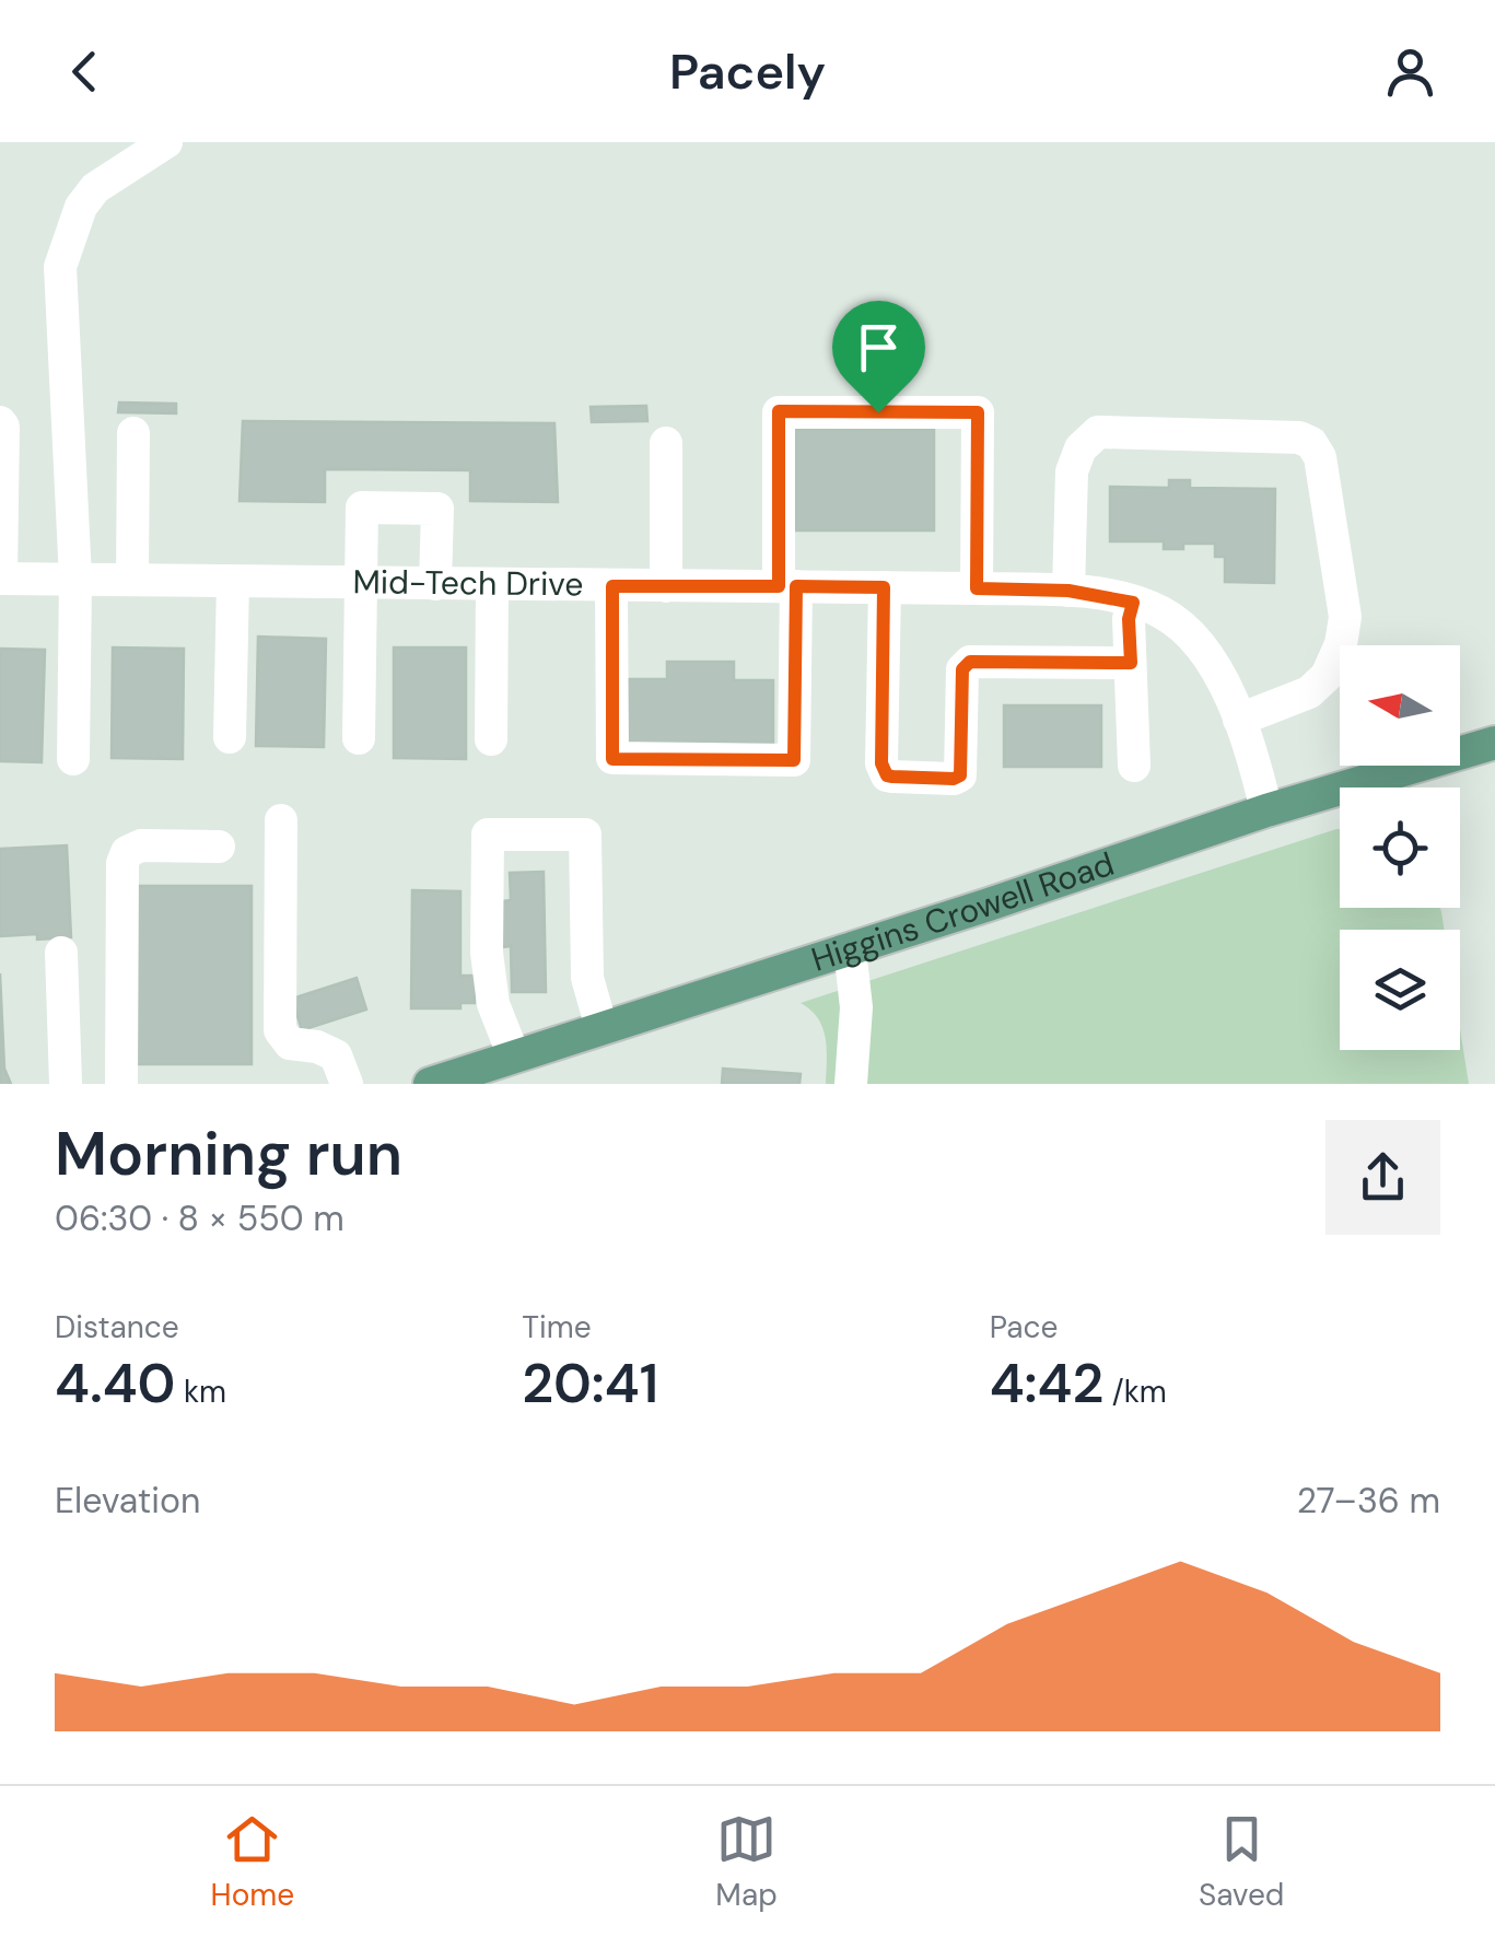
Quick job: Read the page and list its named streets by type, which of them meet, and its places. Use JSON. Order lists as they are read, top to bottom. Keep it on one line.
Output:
{"streets":{"main road":["Higgins Crowell Road"],"street":["Mid-Tech Drive"]},"crossings":[["Mid-Tech Drive","Higgins Crowell Road"]],"north":"left","page":{"header":"Pacely","heading":["Morning run","06:30 · 8 × 550 m"],"stats":[["Distance","4.40 km"],["Time","20:41"],["Pace","4:42 /km"]],"chart":["Elevation","27–36 m"],"tabs":["Home","Map","Saved"]}}
